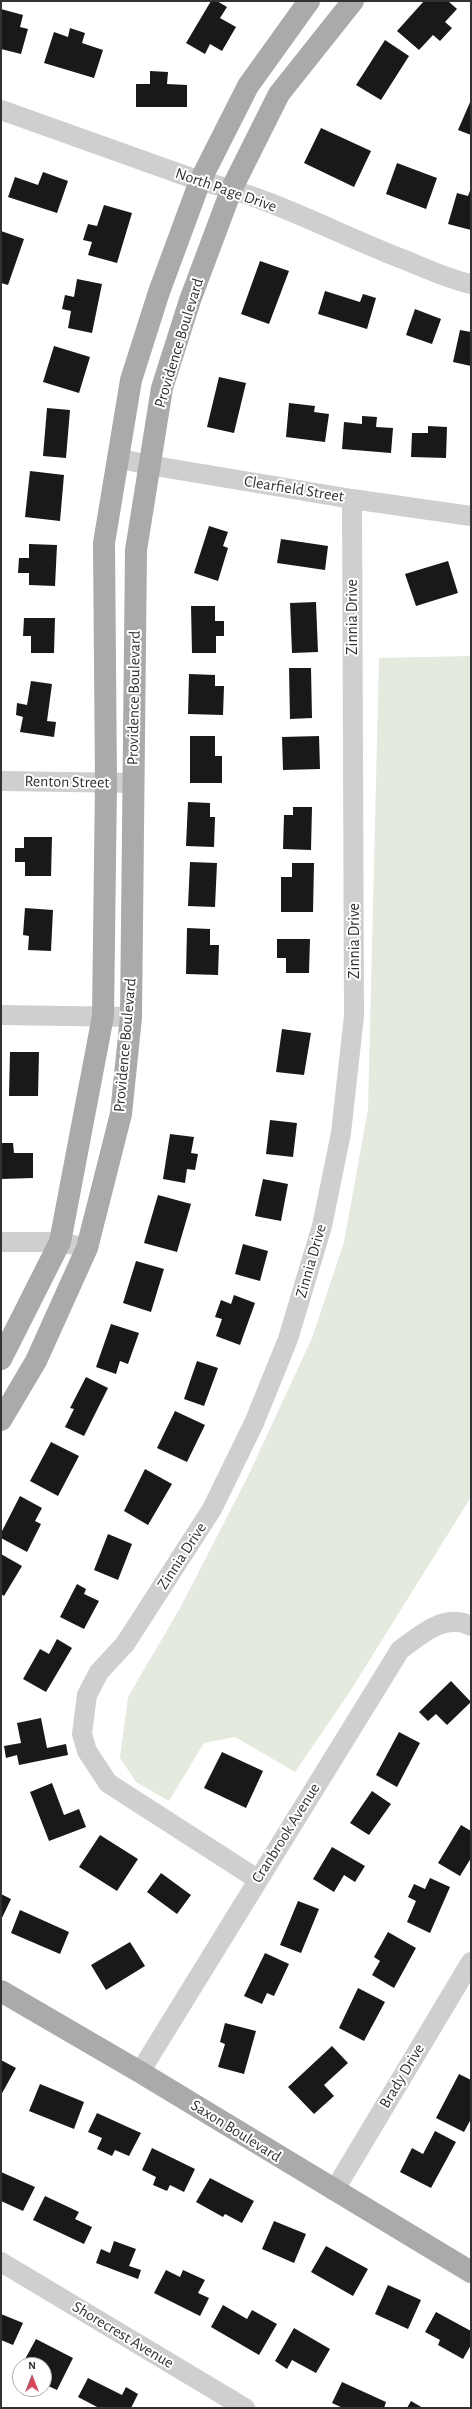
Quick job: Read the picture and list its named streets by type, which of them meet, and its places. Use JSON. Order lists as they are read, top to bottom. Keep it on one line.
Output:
{"streets":{"main road":["Providence Boulevard","Saxon Boulevard"],"street":["North Page Drive","Clearfield Street","Zinnia Drive","Renton Street","Cranbrook Avenue","Brady Drive","Shorecrest Avenue"]},"crossings":[["North Page Drive","Providence Boulevard"],["Providence Boulevard","Clearfield Street"],["Providence Boulevard","Renton Street"],["Clearfield Street","Zinnia Drive"],["Zinnia Drive","Cranbrook Avenue"],["Cranbrook Avenue","Saxon Boulevard"],["Brady Drive","Saxon Boulevard"]],"north":"top"}
